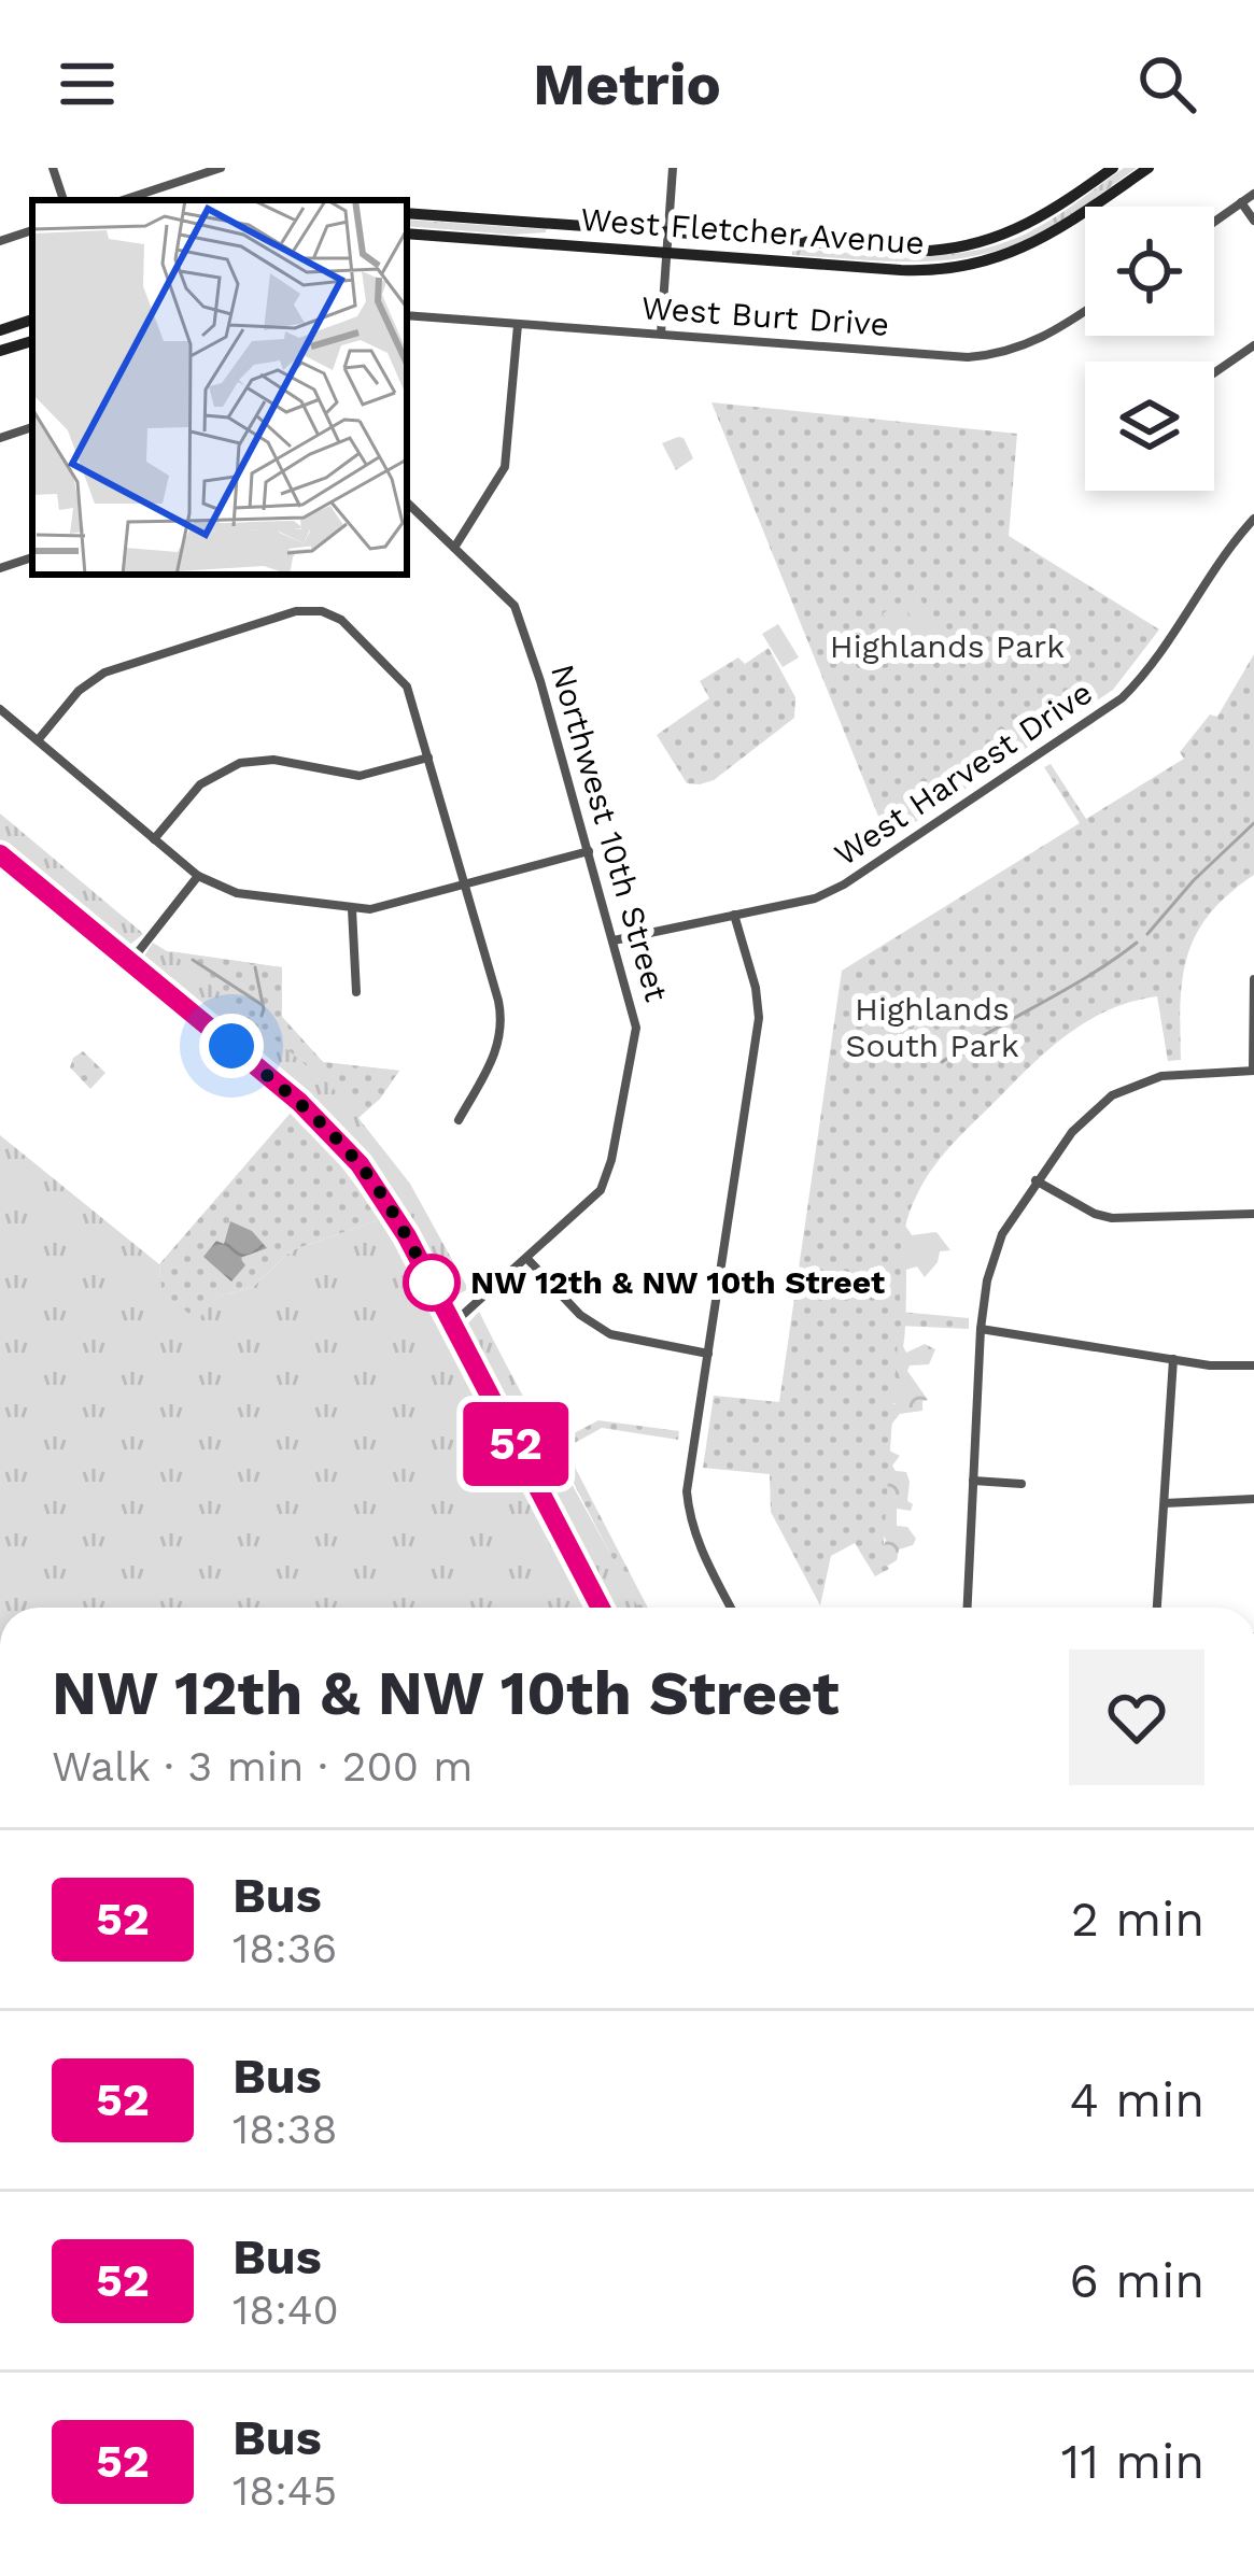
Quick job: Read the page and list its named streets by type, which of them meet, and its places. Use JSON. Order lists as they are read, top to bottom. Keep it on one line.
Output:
{"streets":{"main road":["West Fletcher Avenue"],"street":["West Burt Drive","West Harvest Drive","Northwest 10th Street"]},"crossings":[["West Harvest Drive","Northwest 10th Street"]],"parks":["Highlands Park","Highlands South Park"],"places":["NW 12th & NW 10th Street"],"lines":["bus line 52"],"page":{"header":"Metrio","on_map":"52","heading":["NW 12th & NW 10th Street","Walk · 3 min · 200 m"],"list":[{"mark":"52","name":"Bus","note":"18:36","value":"2 min"},{"mark":"52","name":"Bus","note":"18:38","value":"4 min"},{"mark":"52","name":"Bus","note":"18:40","value":"6 min"},{"mark":"52","name":"Bus","note":"18:45","value":"11 min"}]}}
